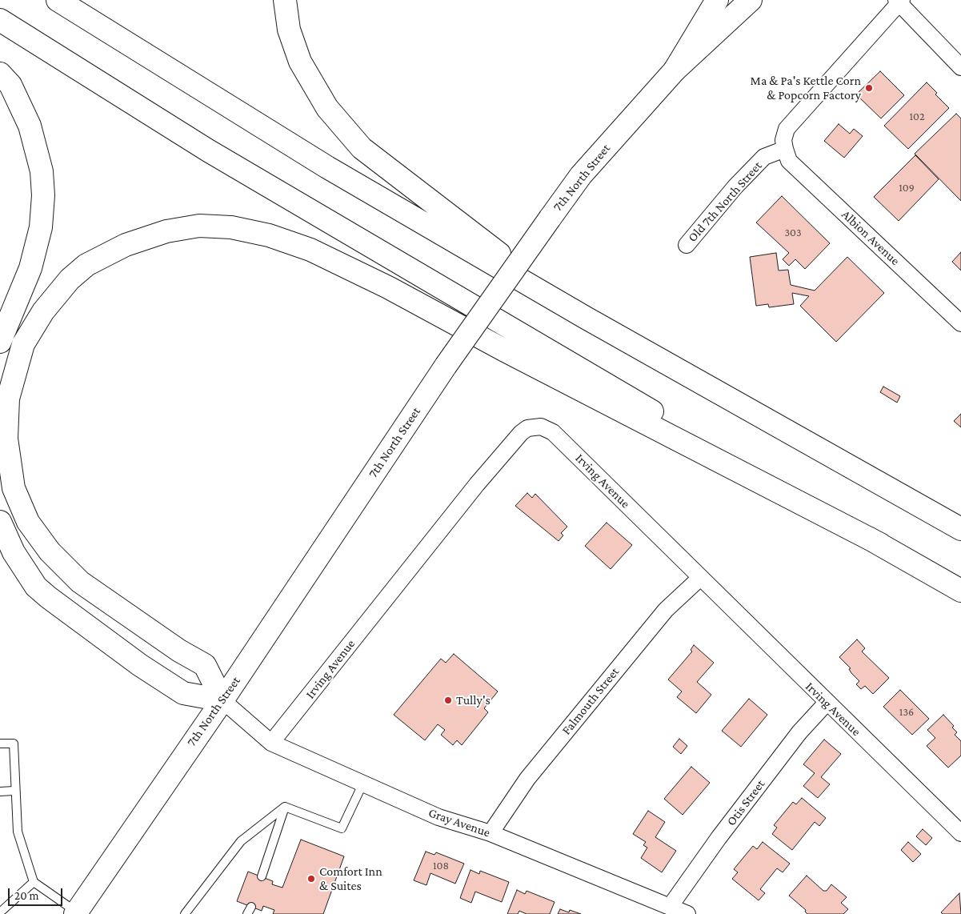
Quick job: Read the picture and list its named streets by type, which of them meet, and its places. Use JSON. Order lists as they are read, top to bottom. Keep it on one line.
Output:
{"streets":{"main road":["7th North Street"],"street":["Old 7th North Street","Albion Avenue","Irving Avenue","Falmouth Street","Otis Street","Gray Avenue"]},"crossings":[["7th North Street","Gray Avenue"],["Old 7th North Street","Albion Avenue"],["Irving Avenue","Falmouth Street"],["Irving Avenue","Otis Street"],["Irving Avenue","Gray Avenue"],["Falmouth Street","Gray Avenue"],["Otis Street","Gray Avenue"]],"places":["Ma & Pa's Kettle Corn & Popcorn Factory","Tully's","Comfort Inn & Suites"],"house_numbers":["102","109","303","136","108"],"scale_bar":"20 m"}
